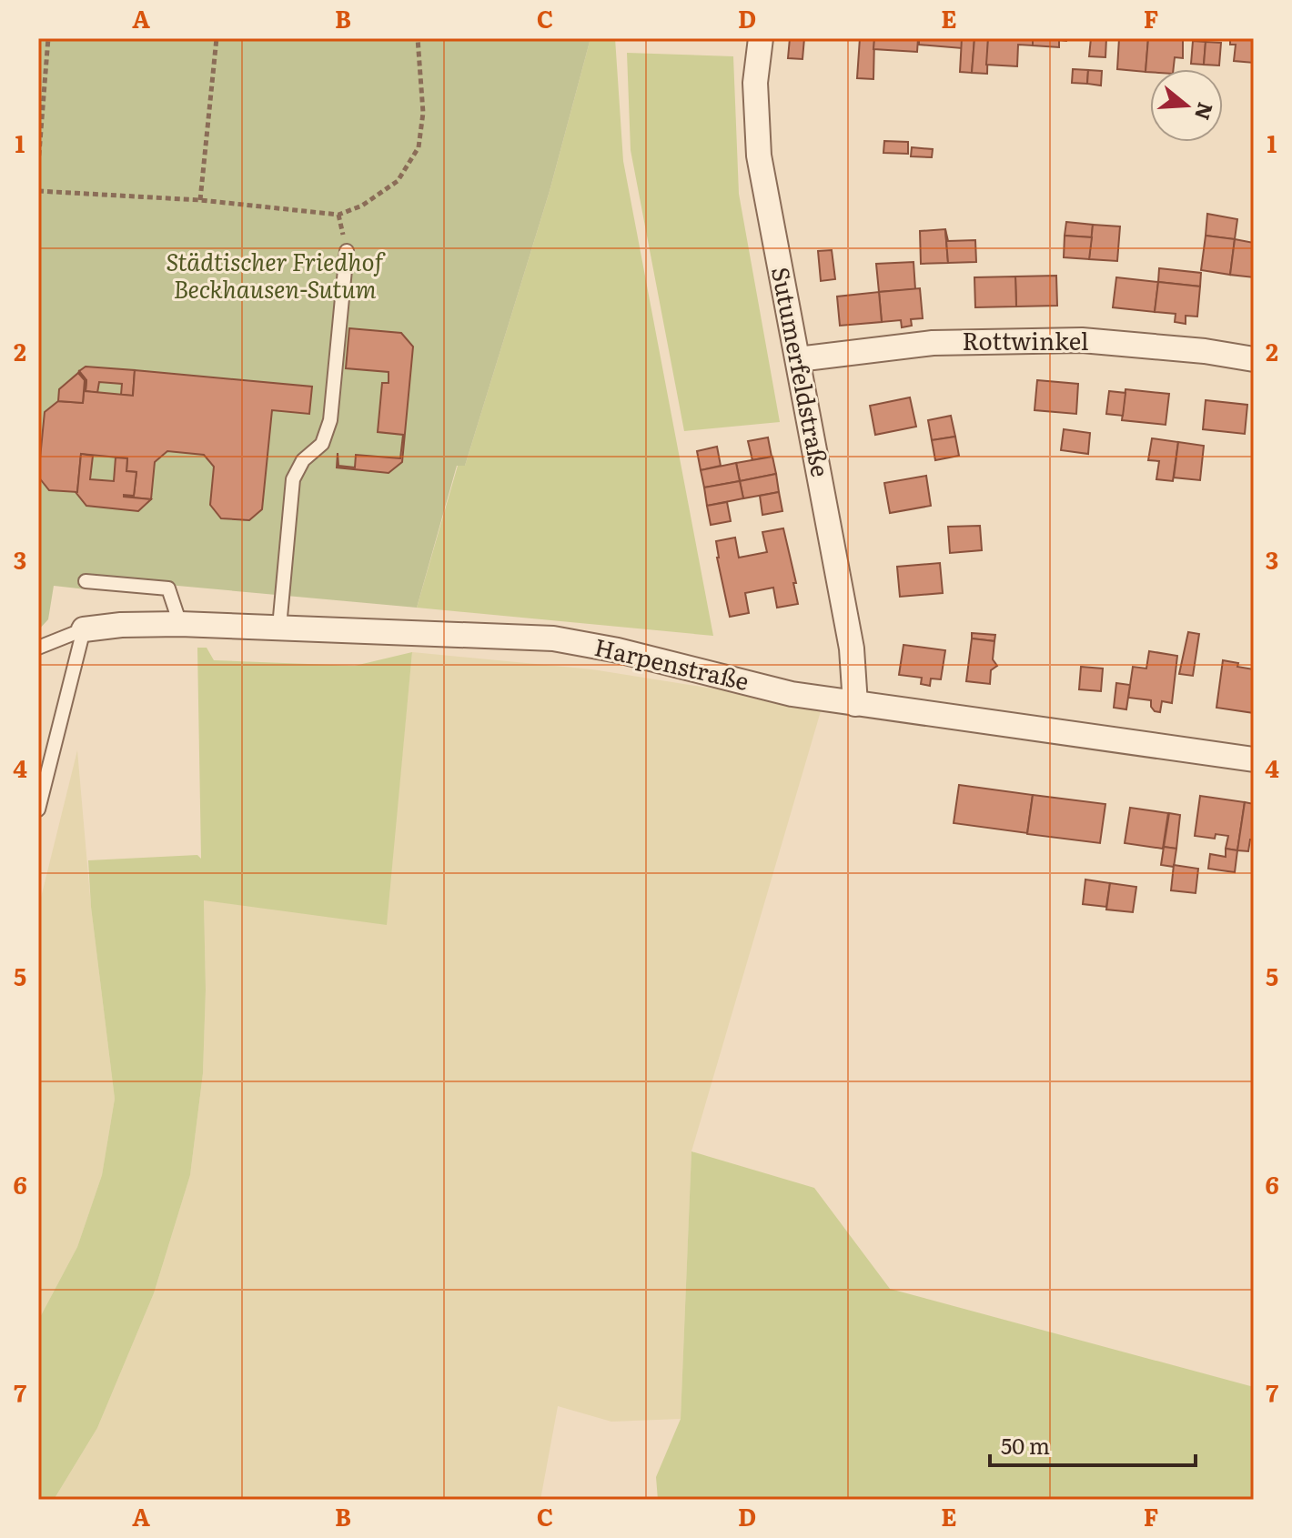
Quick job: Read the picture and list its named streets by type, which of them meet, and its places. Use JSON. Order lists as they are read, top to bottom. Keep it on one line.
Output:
{"streets":{"street":["Rottwinkel","Sutumerfeldstraße","Harpenstraße"]},"crossings":[["Rottwinkel","Sutumerfeldstraße"],["Sutumerfeldstraße","Harpenstraße"]],"parks":["Städtischer Friedhof Beckhausen-Sutum"],"scale_bar":"50 m","north":"right","grid":{"columns":["A","B","C","D","E","F"],"rows":["1","2","3","4","5","6","7"]}}
